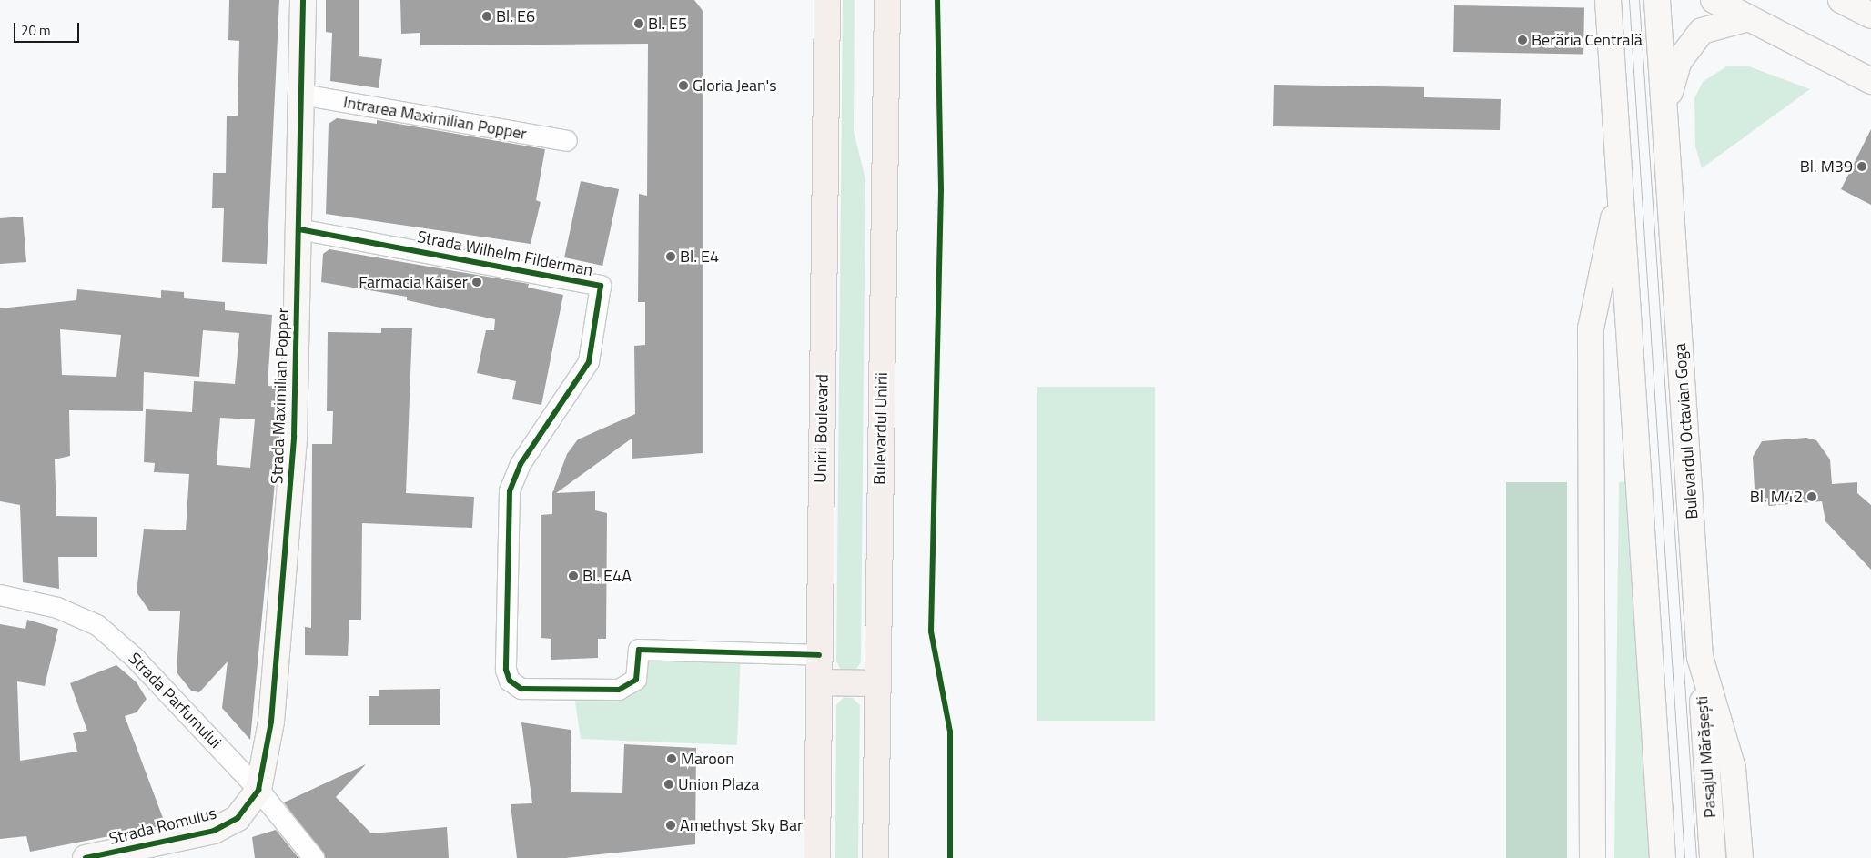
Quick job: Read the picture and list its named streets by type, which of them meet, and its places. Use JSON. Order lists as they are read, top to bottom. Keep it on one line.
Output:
{"streets":{"main road":["Strada Maximilian Popper","Unirii Boulevard","Bulevardul Unirii","Bulevardul Octavian Goga","Pasajul Mărășești","Strada Romulus"],"street":["Intrarea Maximilian Popper","Strada Wilhelm Filderman","Strada Parfumului"]},"crossings":[["Intrarea Maximilian Popper","Strada Maximilian Popper"],["Strada Wilhelm Filderman","Strada Maximilian Popper"],["Strada Wilhelm Filderman","Unirii Boulevard"],["Strada Maximilian Popper","Strada Parfumului"],["Strada Maximilian Popper","Strada Romulus"],["Bulevardul Octavian Goga","Pasajul Mărășești"],["Strada Parfumului","Strada Romulus"]],"places":["Bl. E6","Bl. E5","Berăria Centrală","Gloria Jean's","Bl. M39","Bl. E4","Farmacia Kaiser","Bl. M42","Bl. E4A","Maroon","Union Plaza","Amethyst Sky Bar"],"scale_bar":"20 m"}
